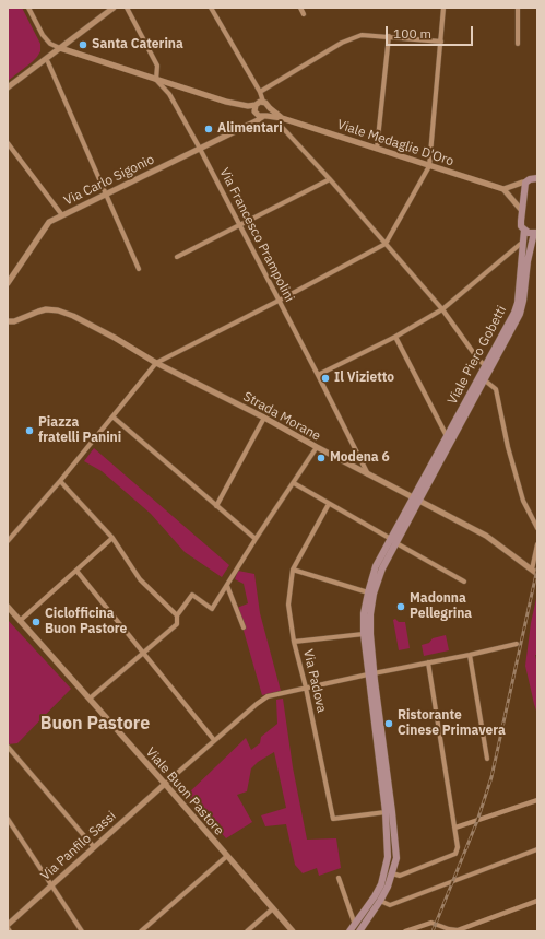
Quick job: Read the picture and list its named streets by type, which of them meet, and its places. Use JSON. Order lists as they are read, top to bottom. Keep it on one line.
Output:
{"streets":{"main road":["Viale Piero Gobetti"],"street":["Viale Medaglie D'Oro","Via Carlo Sigonio","Via Francesco Prampolini","Strada Morane","Via Padova","Viale Buon Pastore","Via Panfilo Sassi"]},"crossings":[["Viale Medaglie D'Oro","Via Carlo Sigonio"],["Via Carlo Sigonio","Via Francesco Prampolini"],["Via Francesco Prampolini","Strada Morane"],["Viale Piero Gobetti","Strada Morane"],["Viale Piero Gobetti","Via Padova"],["Viale Buon Pastore","Via Panfilo Sassi"]],"districts":["Buon Pastore"],"places":["Santa Caterina","Alimentari","Il Vizietto","Piazza fratelli Panini","Modena 6","Madonna Pellegrina","Ciclofficina Buon Pastore","Ristorante Cinese Primavera"],"scale_bar":"100 m"}
